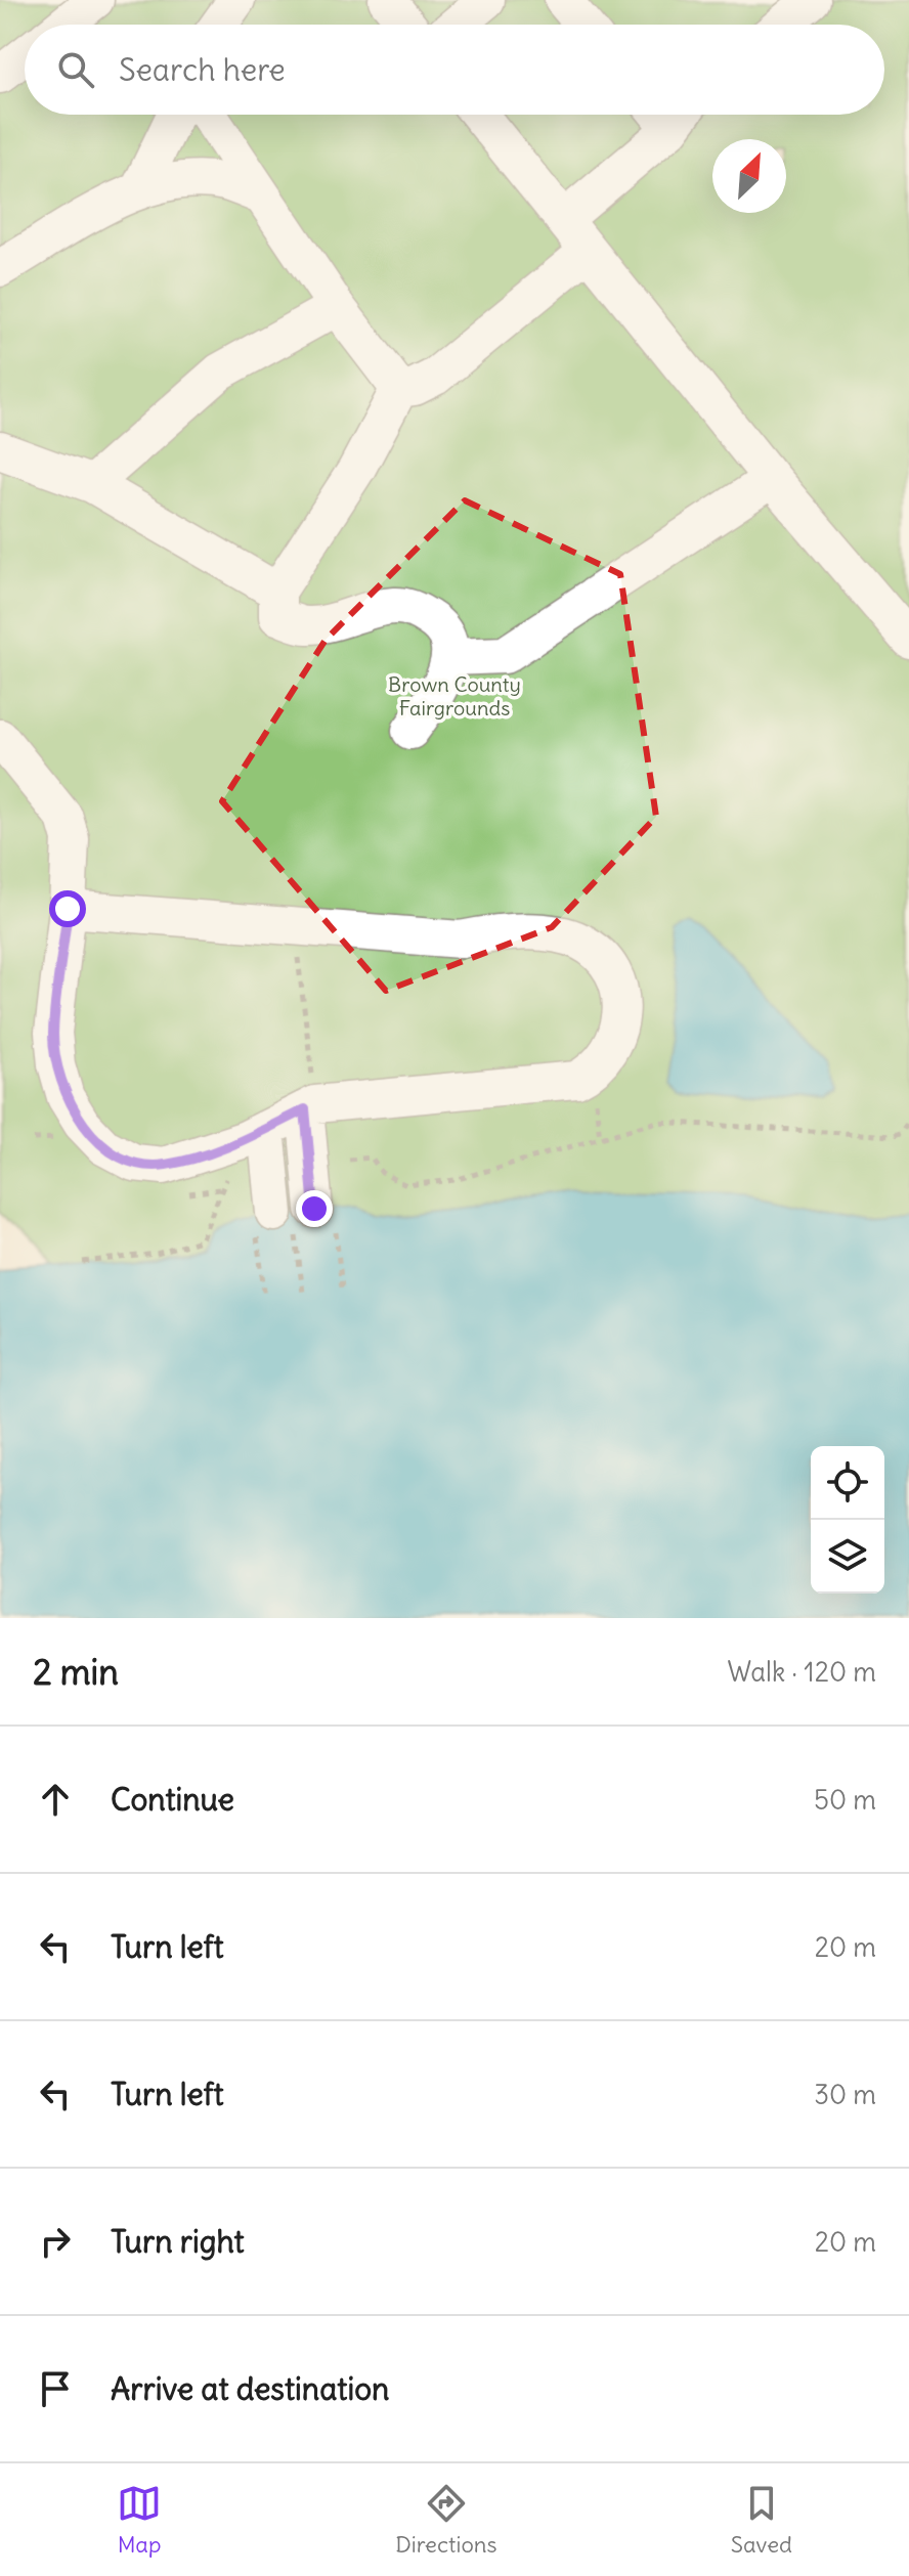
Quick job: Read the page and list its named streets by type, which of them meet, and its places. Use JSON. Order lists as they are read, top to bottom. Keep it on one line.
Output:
{"parks":["Brown County Fairgrounds"],"north":"top right","page":{"search":"Search here","heading":["2 min","Walk · 120 m"],"list":[["Continue","50 m"],["Turn left","20 m"],["Turn left","30 m"],["Turn right","20 m"],"Arrive at destination"],"nav":["Map","Directions","Saved"]}}
